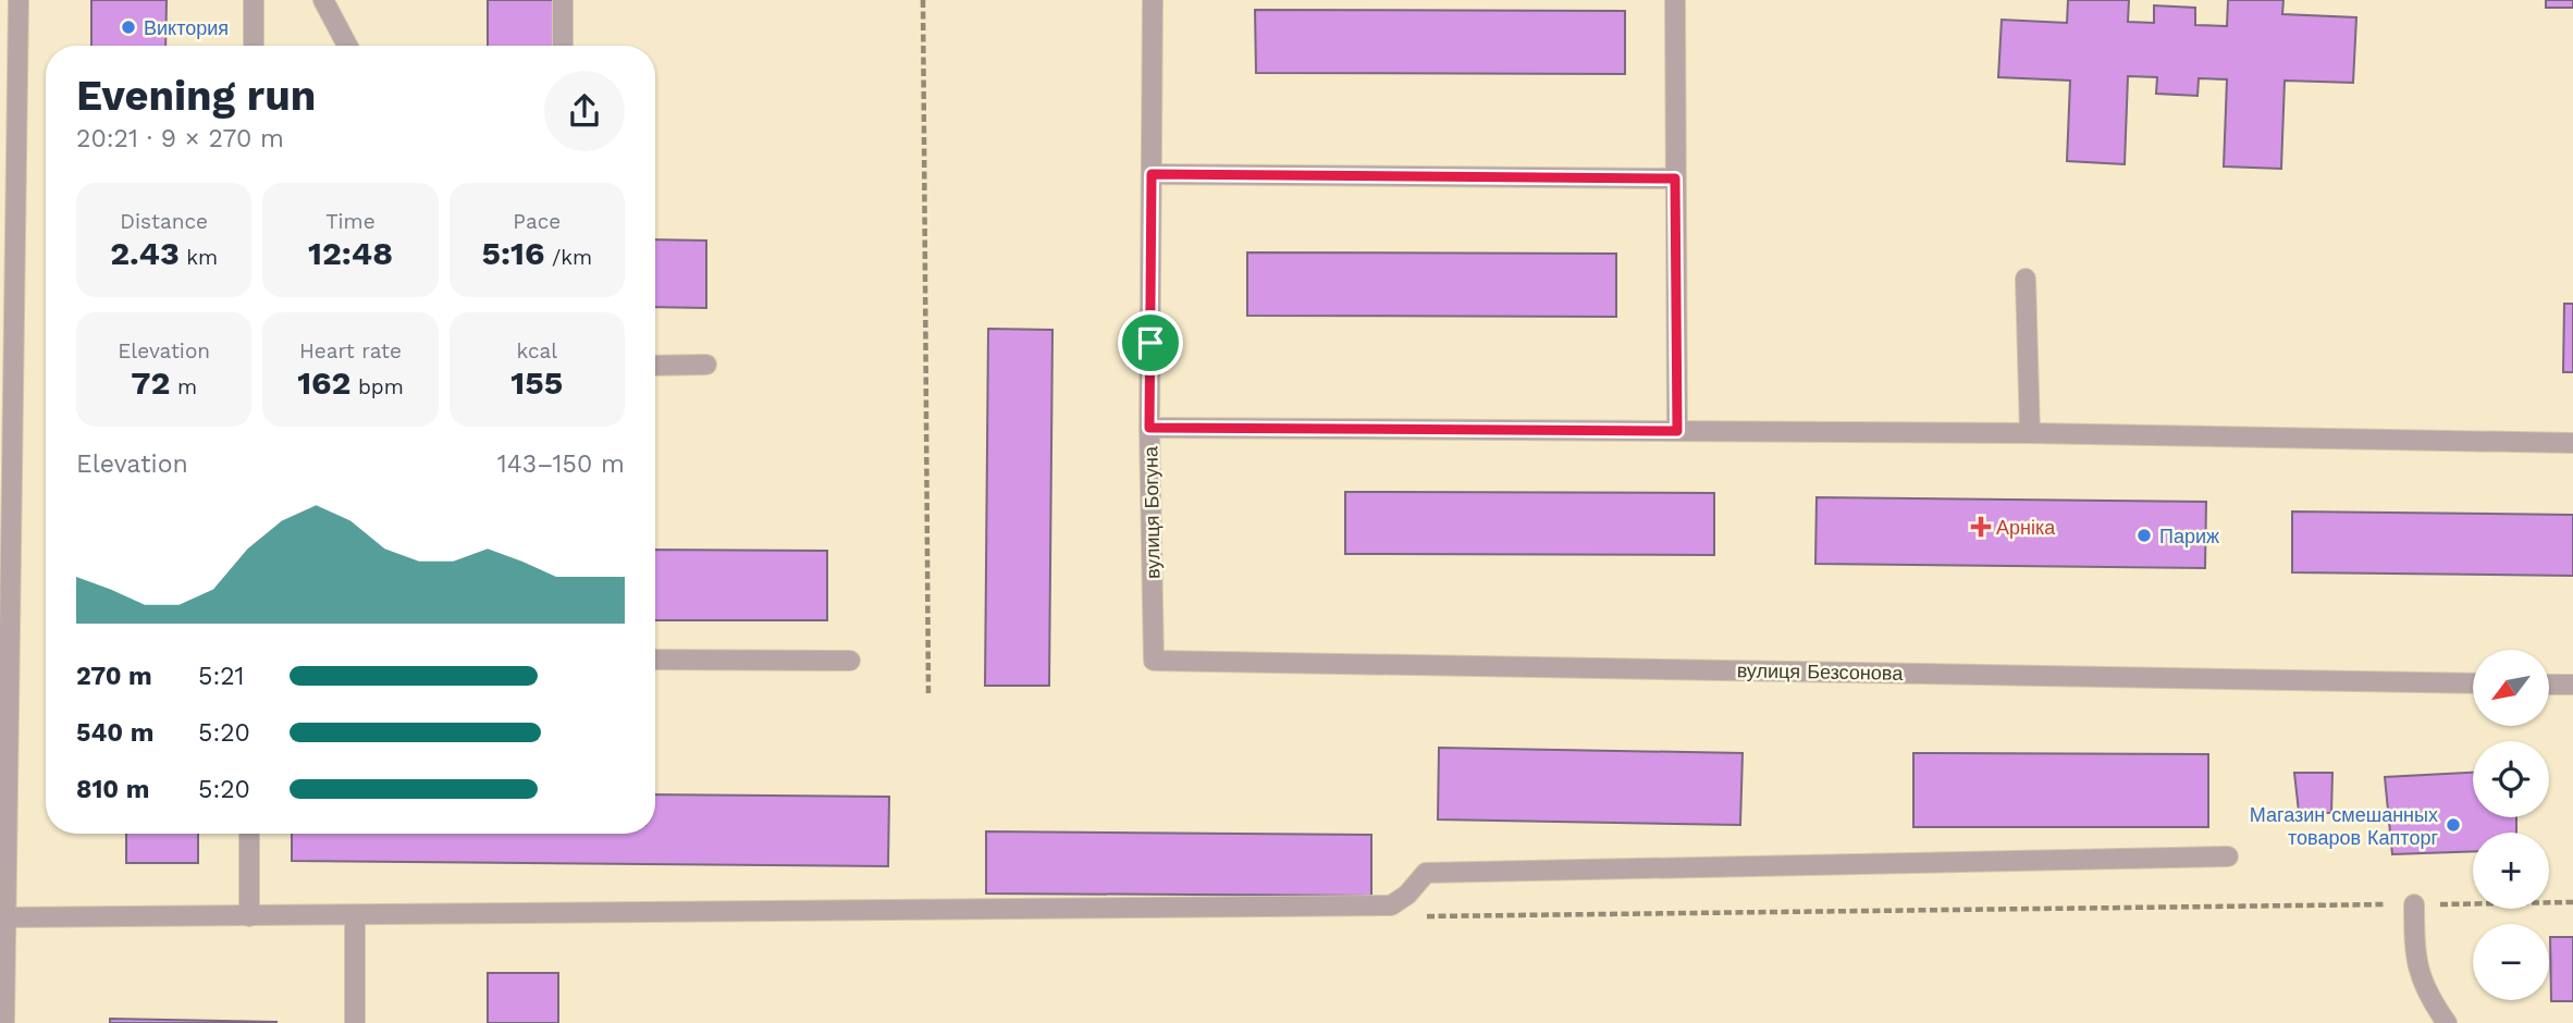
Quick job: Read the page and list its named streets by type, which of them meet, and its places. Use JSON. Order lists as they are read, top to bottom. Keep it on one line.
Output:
{"streets":{"street":["вулиця Богуна","вулиця Безсонова"]},"crossings":[["вулиця Богуна","вулиця Безсонова"]],"places":{"other":["Виктория","Париж","Магазин смешанных товаров Капторг"],"health":["Арніка"]},"north":"bottom left","page":{"heading":["Evening run","20:21 · 9 × 270 m"],"stats":[["Distance","2.43 km"],["Time","12:48"],["Pace","5:16 /km"],["Elevation","72 m"],["Heart rate","162 bpm"],["kcal","155"]],"chart":["Elevation","143–150 m"],"list":[{"name":"270 m","note":"5:21"},{"name":"540 m","note":"5:20"},{"name":"810 m","note":"5:20"}],"map_buttons":["+","−"]}}
